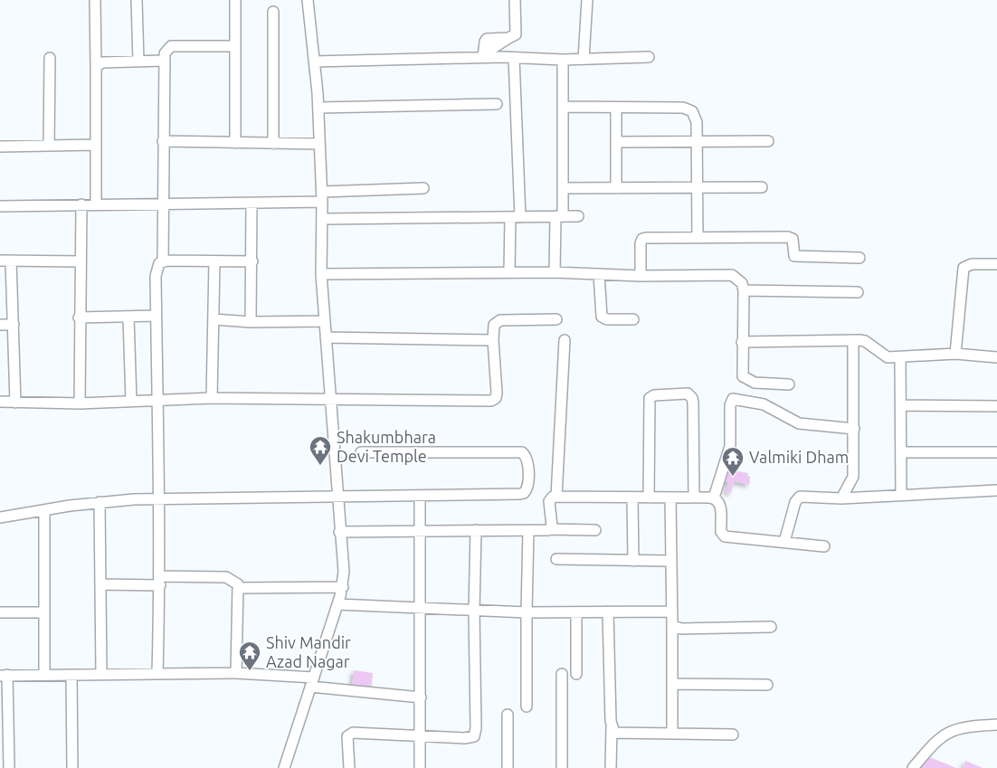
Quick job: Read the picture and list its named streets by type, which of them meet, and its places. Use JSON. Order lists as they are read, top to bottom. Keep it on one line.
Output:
{"places":{"temple":["Shakumbhara Devi Temple","Valmiki Dham","Shiv Mandir Azad Nagar"]}}
